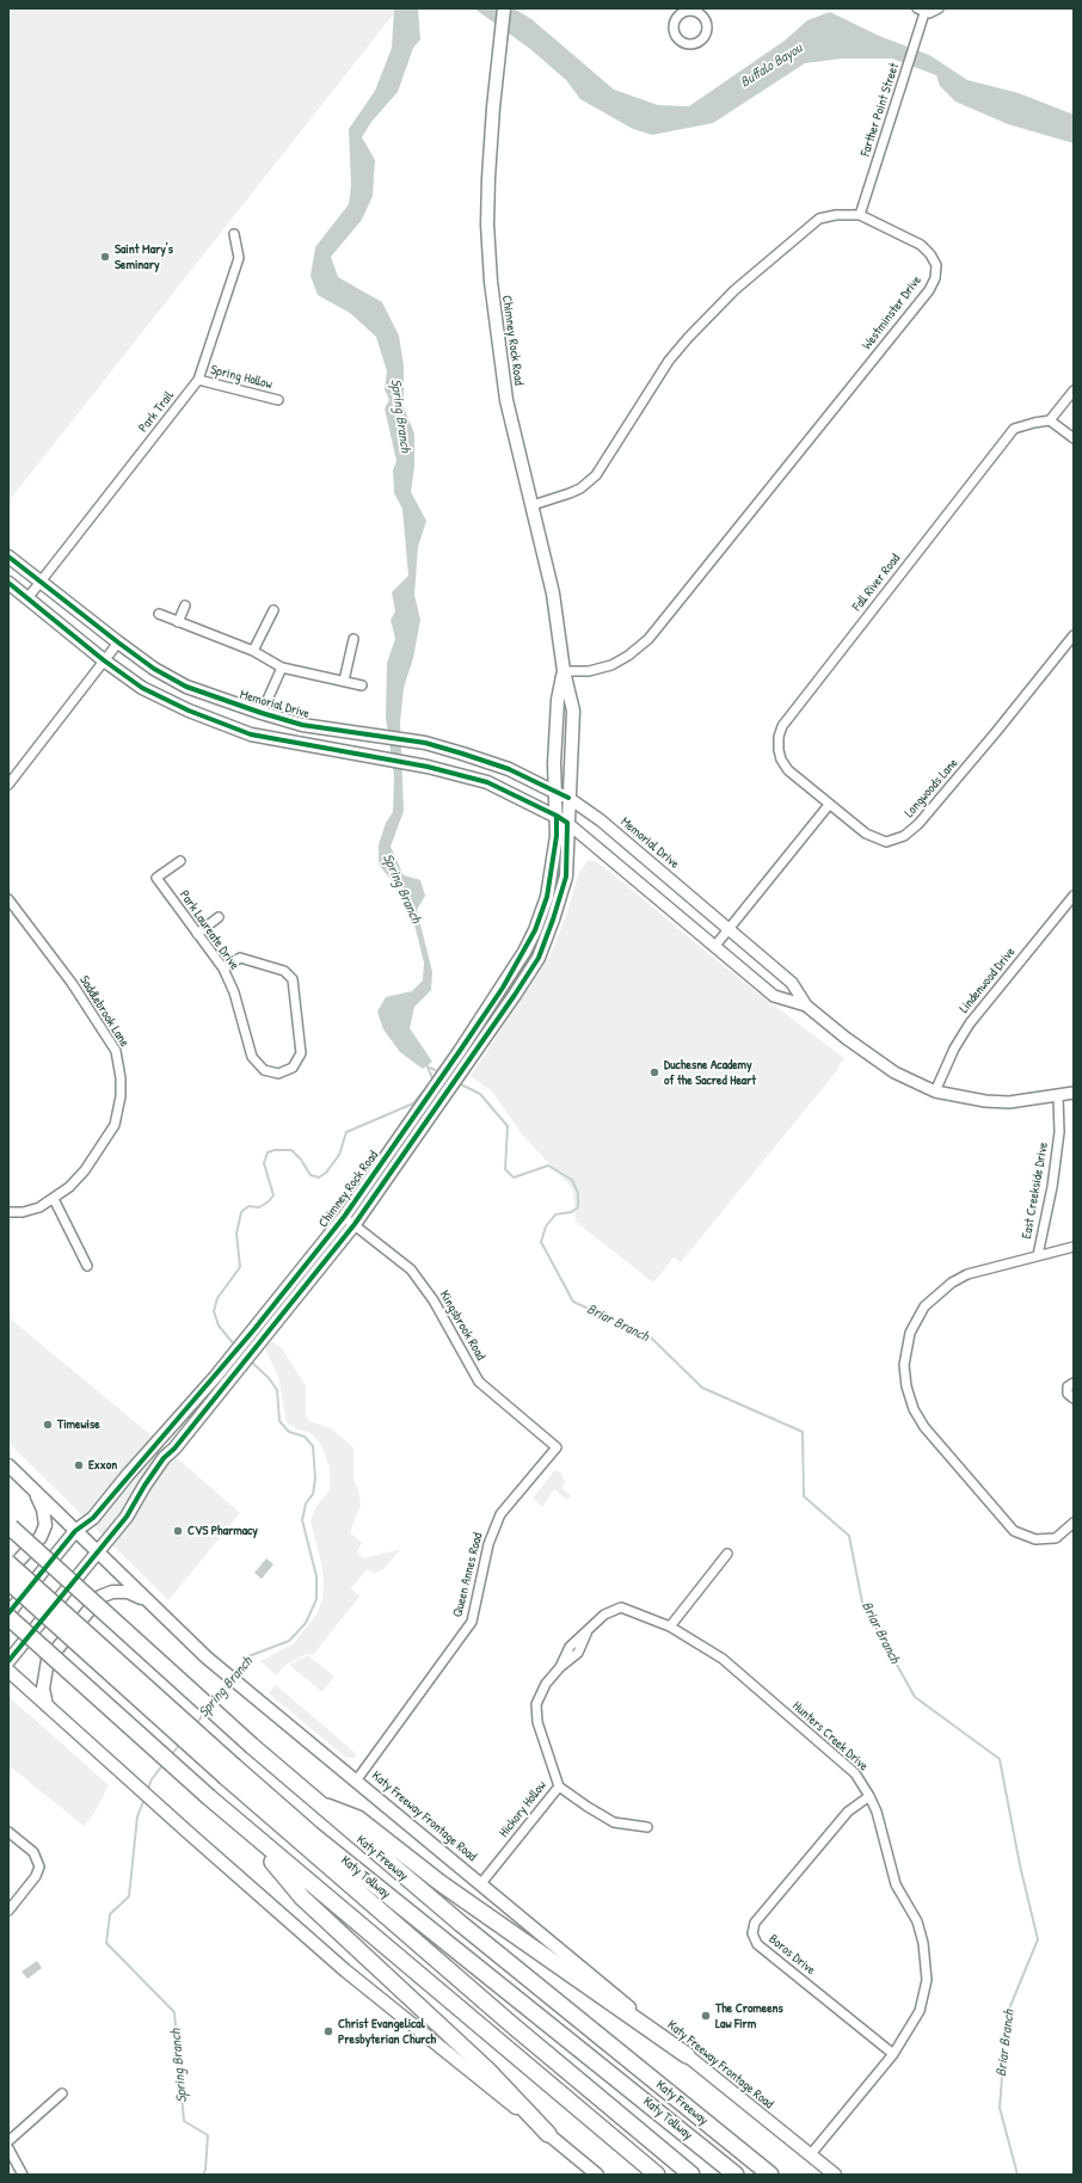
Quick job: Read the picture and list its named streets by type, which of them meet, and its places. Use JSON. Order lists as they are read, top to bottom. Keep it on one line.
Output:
{"streets":{"highway":["Katy Freeway","Katy Tollway"],"main road":["Chimney Rock Road","Memorial Drive","Katy Freeway Frontage Road"],"street":["Farther Point Street","Westminster Drive","Spring Hollow","Park Trail","Fall River Road","Longwoods Lane","Park Laureate Drive","Lindenwood Drive","Saddlebrook Lane","East Creekside Drive","Kingsbrook Road","Queen Annes Road","Hunters Creek Drive","Hickory Hollow","Boros Drive"]},"crossings":[["Farther Point Street","Westminster Drive"],["Westminster Drive","Chimney Rock Road"],["Chimney Rock Road","Memorial Drive"],["Chimney Rock Road","Kingsbrook Road"],["Chimney Rock Road","Katy Freeway Frontage Road"],["Spring Hollow","Park Trail"],["Park Trail","Memorial Drive"],["Fall River Road","Longwoods Lane"],["Memorial Drive","Lindenwood Drive"],["Memorial Drive","East Creekside Drive"],["Kingsbrook Road","Queen Annes Road"],["Queen Annes Road","Katy Freeway Frontage Road"],["Hunters Creek Drive","Hickory Hollow"],["Hunters Creek Drive","Katy Freeway Frontage Road"],["Hunters Creek Drive","Boros Drive"],["Hickory Hollow","Katy Freeway Frontage Road"]],"water":["Buffalo Bayou","Spring Branch","Briar Branch"],"places":["Saint Mary's Seminary","Duchesne Academy of the Sacred Heart","Timewise","Exxon","CVS Pharmacy","The Cromeens Law Firm","Christ Evangelical Presbyterian Church"]}
